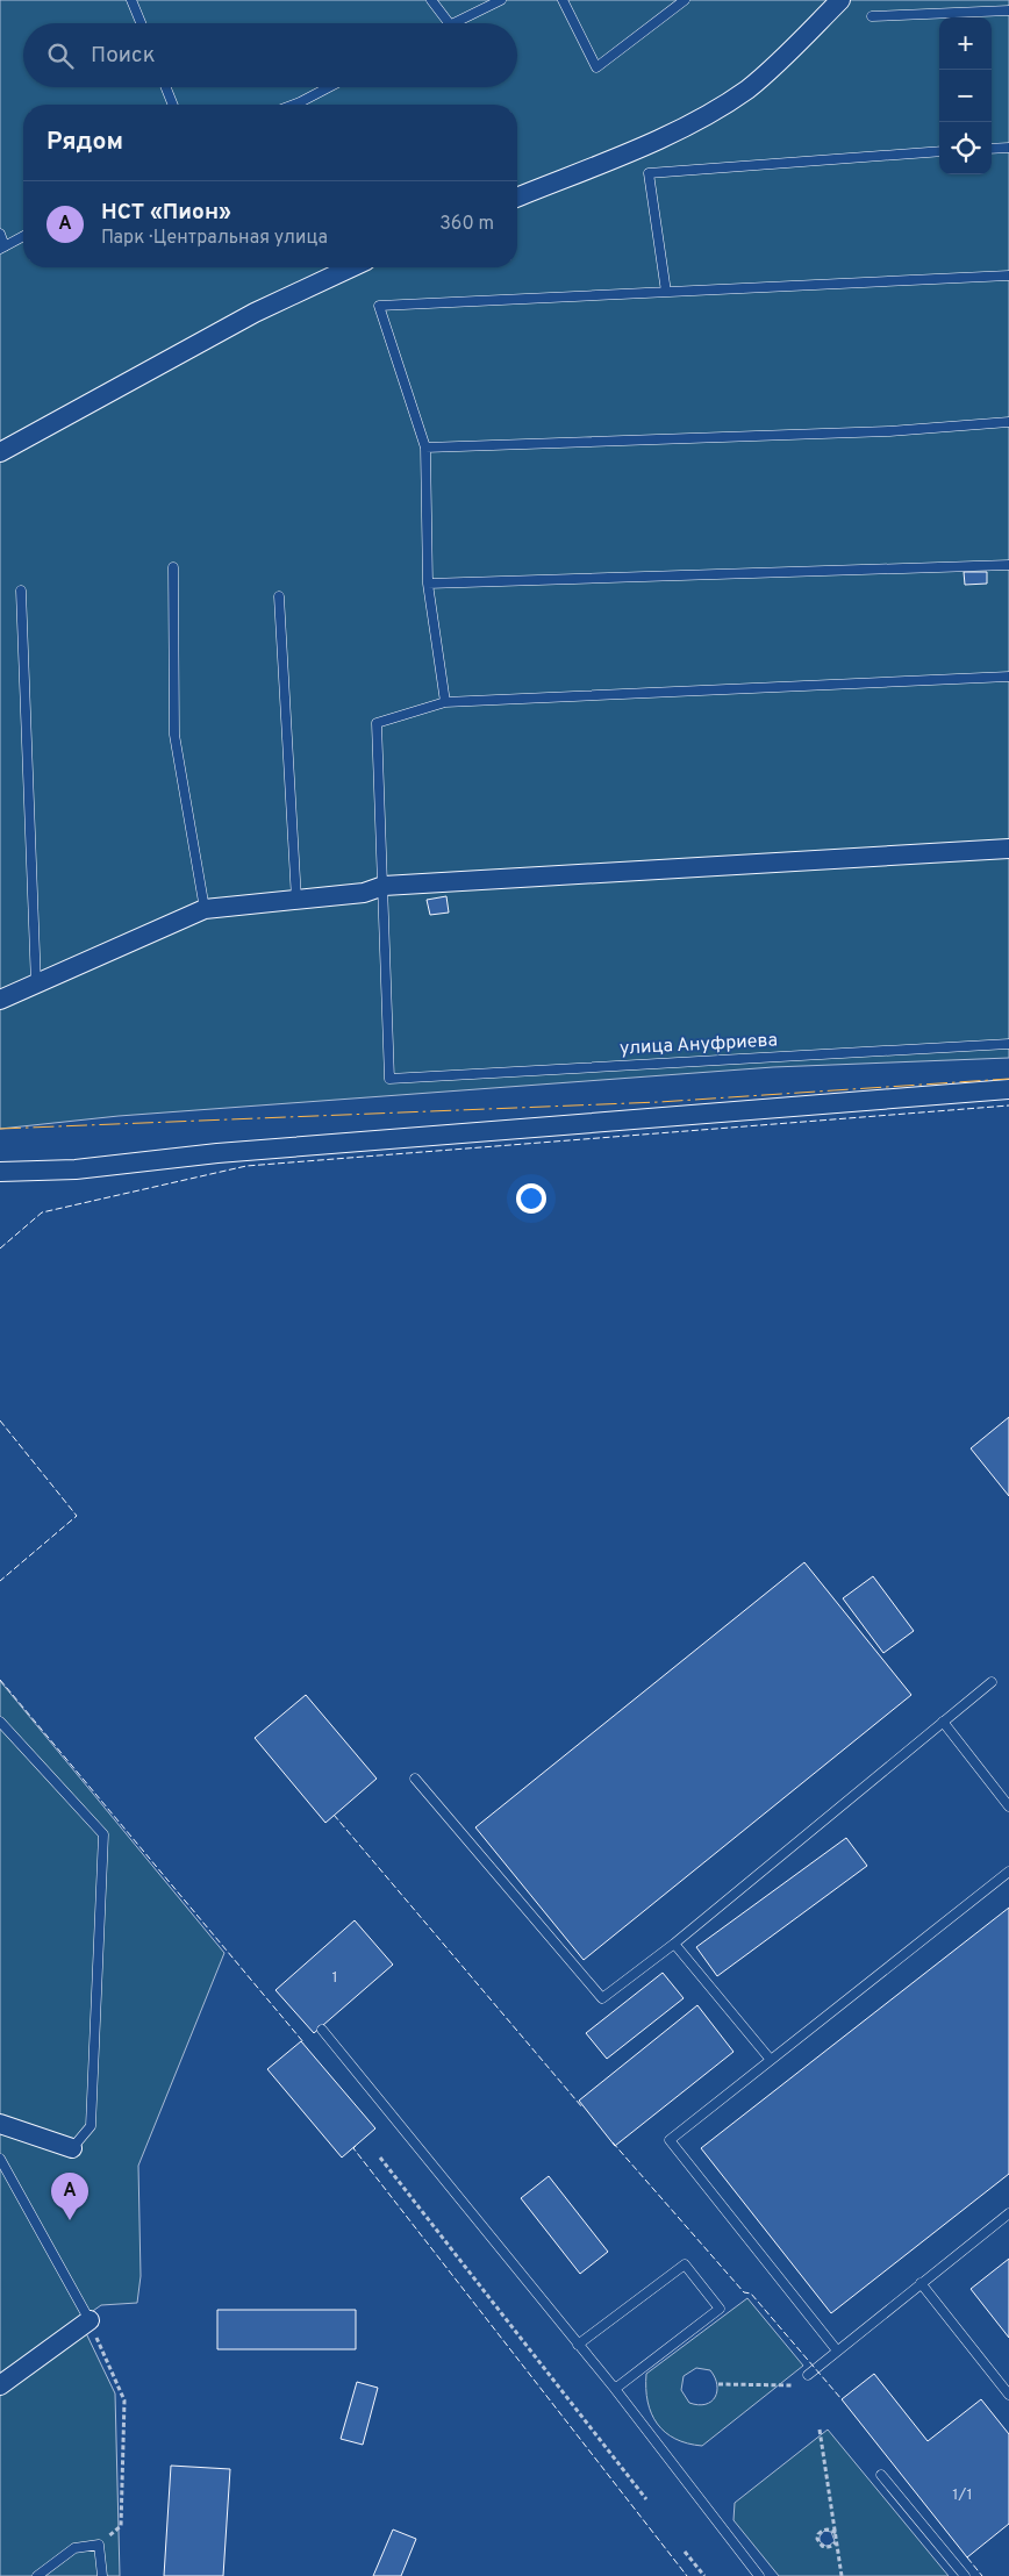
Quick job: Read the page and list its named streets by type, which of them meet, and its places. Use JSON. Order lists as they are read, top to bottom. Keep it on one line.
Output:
{"streets":{"lane":["улица Ануфриева"]},"house_numbers":["1","1/1"],"page":{"map_buttons":["+","−"],"search":"Поиск","heading":"Рядом","list":[{"mark":"A","name":"НСТ «Пион»","note":"Парк · Центральная улица","value":"360 m"}],"pins":"A"}}
